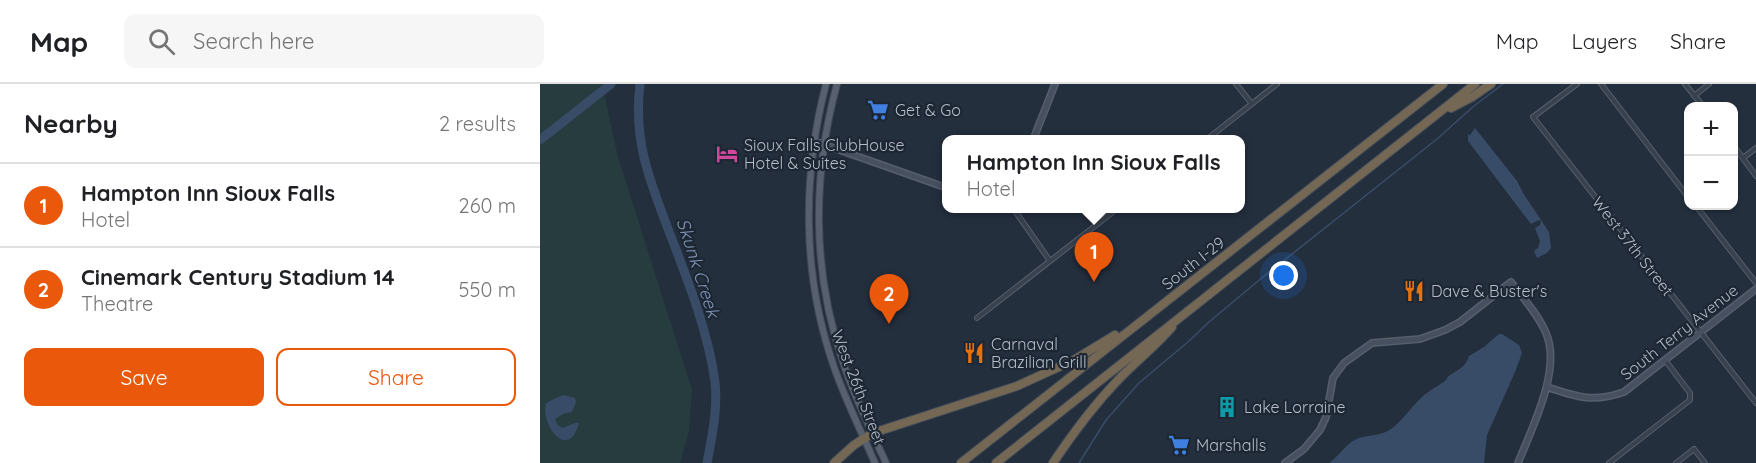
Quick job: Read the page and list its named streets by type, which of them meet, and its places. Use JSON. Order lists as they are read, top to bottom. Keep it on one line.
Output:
{"streets":{"highway":["South I-29"],"main road":["West 26th Street"],"street":["West 37th Street","South Terry Avenue"]},"crossings":[["West 37th Street","South Terry Avenue"]],"water":["Skunk Creek"],"places":{"supermarket":["Get & Go","Marshalls"],"hotel":["Sioux Falls ClubHouse Hotel & Suites"],"restaurant":["Dave & Buster's","Carnaval Brazilian Grill"],"building":["Lake Lorraine"]},"page":{"header":"Map","search":"Search here","nav":["Map","Layers","Share"],"heading":["Nearby","2 results"],"map_buttons":["+","−"],"popup":["Hampton Inn Sioux Falls","Hotel"],"list":[{"mark":"1","name":"Hampton Inn Sioux Falls","note":"Hotel","value":"260 m"},{"mark":"2","name":"Cinemark Century Stadium 14","note":"Theatre","value":"550 m"}],"pins":["1","2"],"buttons":["Save","Share"]}}
